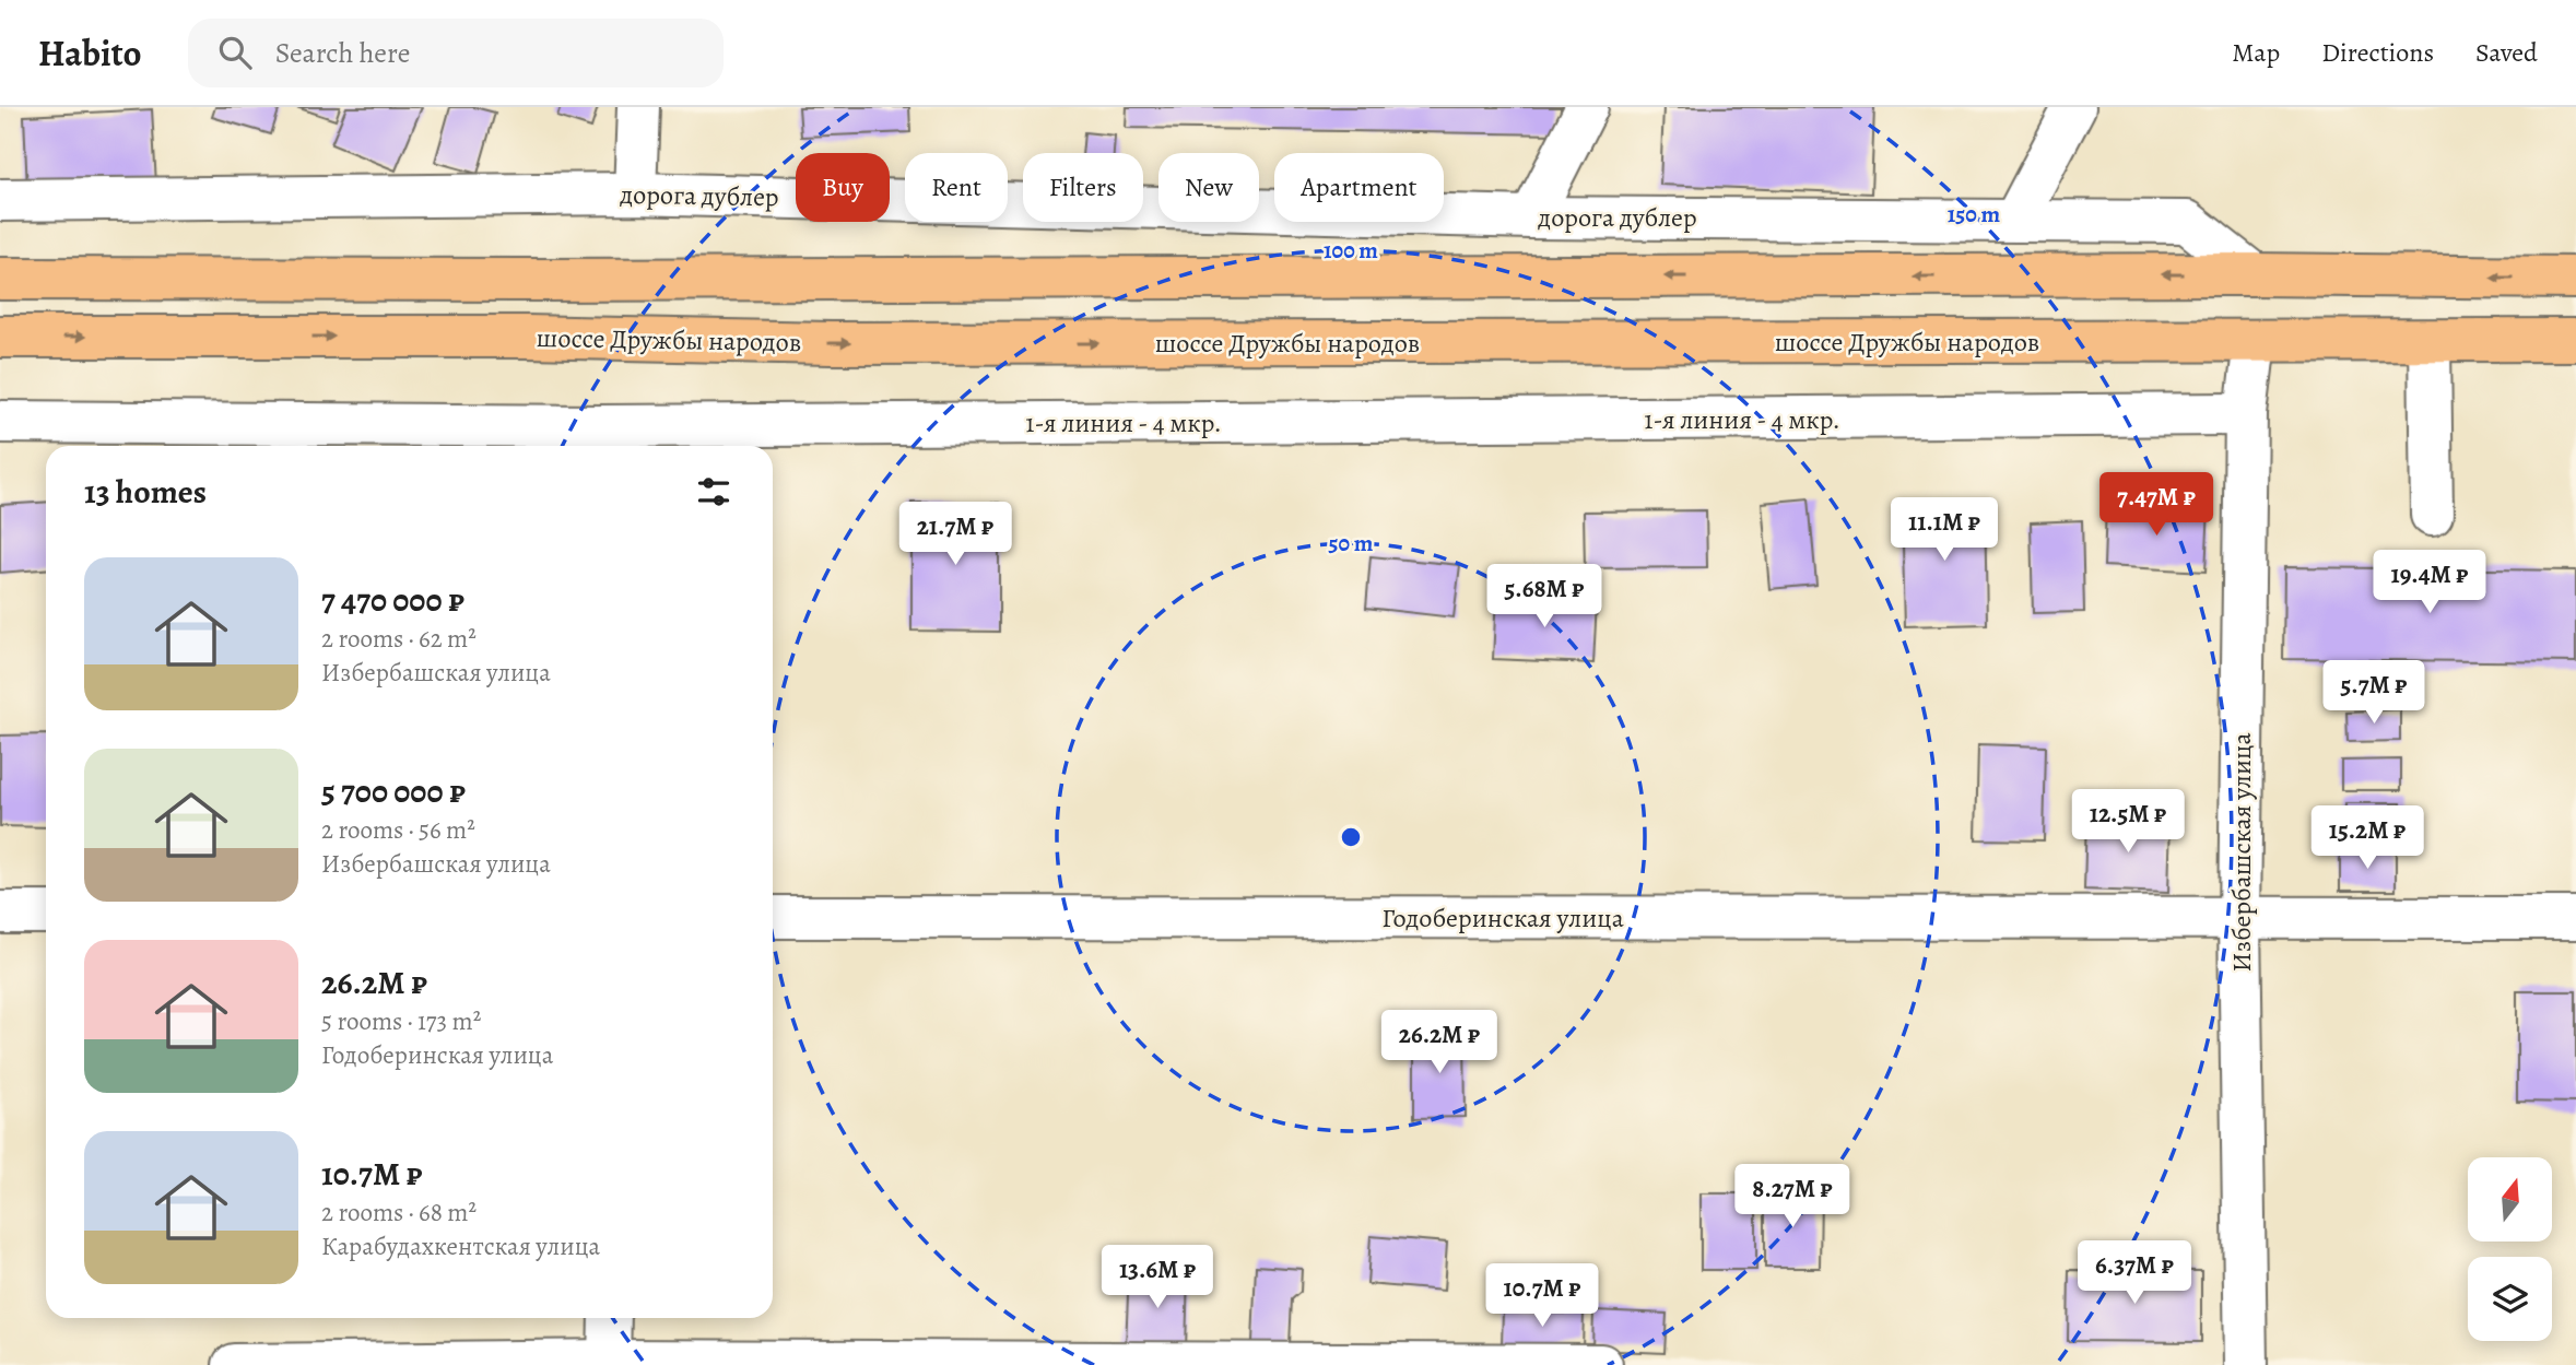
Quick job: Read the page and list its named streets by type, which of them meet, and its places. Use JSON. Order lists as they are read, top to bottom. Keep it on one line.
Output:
{"streets":{"main road":["шоссе Дружбы народов"],"street":["дорога дублер","1-я линия - 4 мкр.","Избербашская улица","Годоберинская улица"]},"crossings":[["шоссе Дружбы народов","Избербашская улица"],["1-я линия - 4 мкр.","Избербашская улица"],["Избербашская улица","Годоберинская улица"]],"north":"top","page":{"header":"Habito","search":"Search here","nav":["Map","Directions","Saved"],"chip":["Buy","Rent","Filters","New","Apartment"],"heading":"13 homes","price":["7.47M ₽","11.1M ₽","21.7M ₽","19.4M ₽","5.68M ₽","5.7M ₽","12.5M ₽","15.2M ₽","26.2M ₽","8.27M ₽","6.37M ₽","13.6M ₽","10.7M ₽"],"list":[{"name":"7 470 000 ₽","note":"2 rooms · 62 m² · Избербашская улица"},{"name":"5 700 000 ₽","note":"2 rooms · 56 m² · Избербашская улица"},{"name":"26.2M ₽","note":"5 rooms · 173 m² · Годоберинская улица"},{"name":"10.7M ₽","note":"2 rooms · 68 m² · Карабудахкентская улица"}]},"rings":["150 m","100 m","50 m"]}
